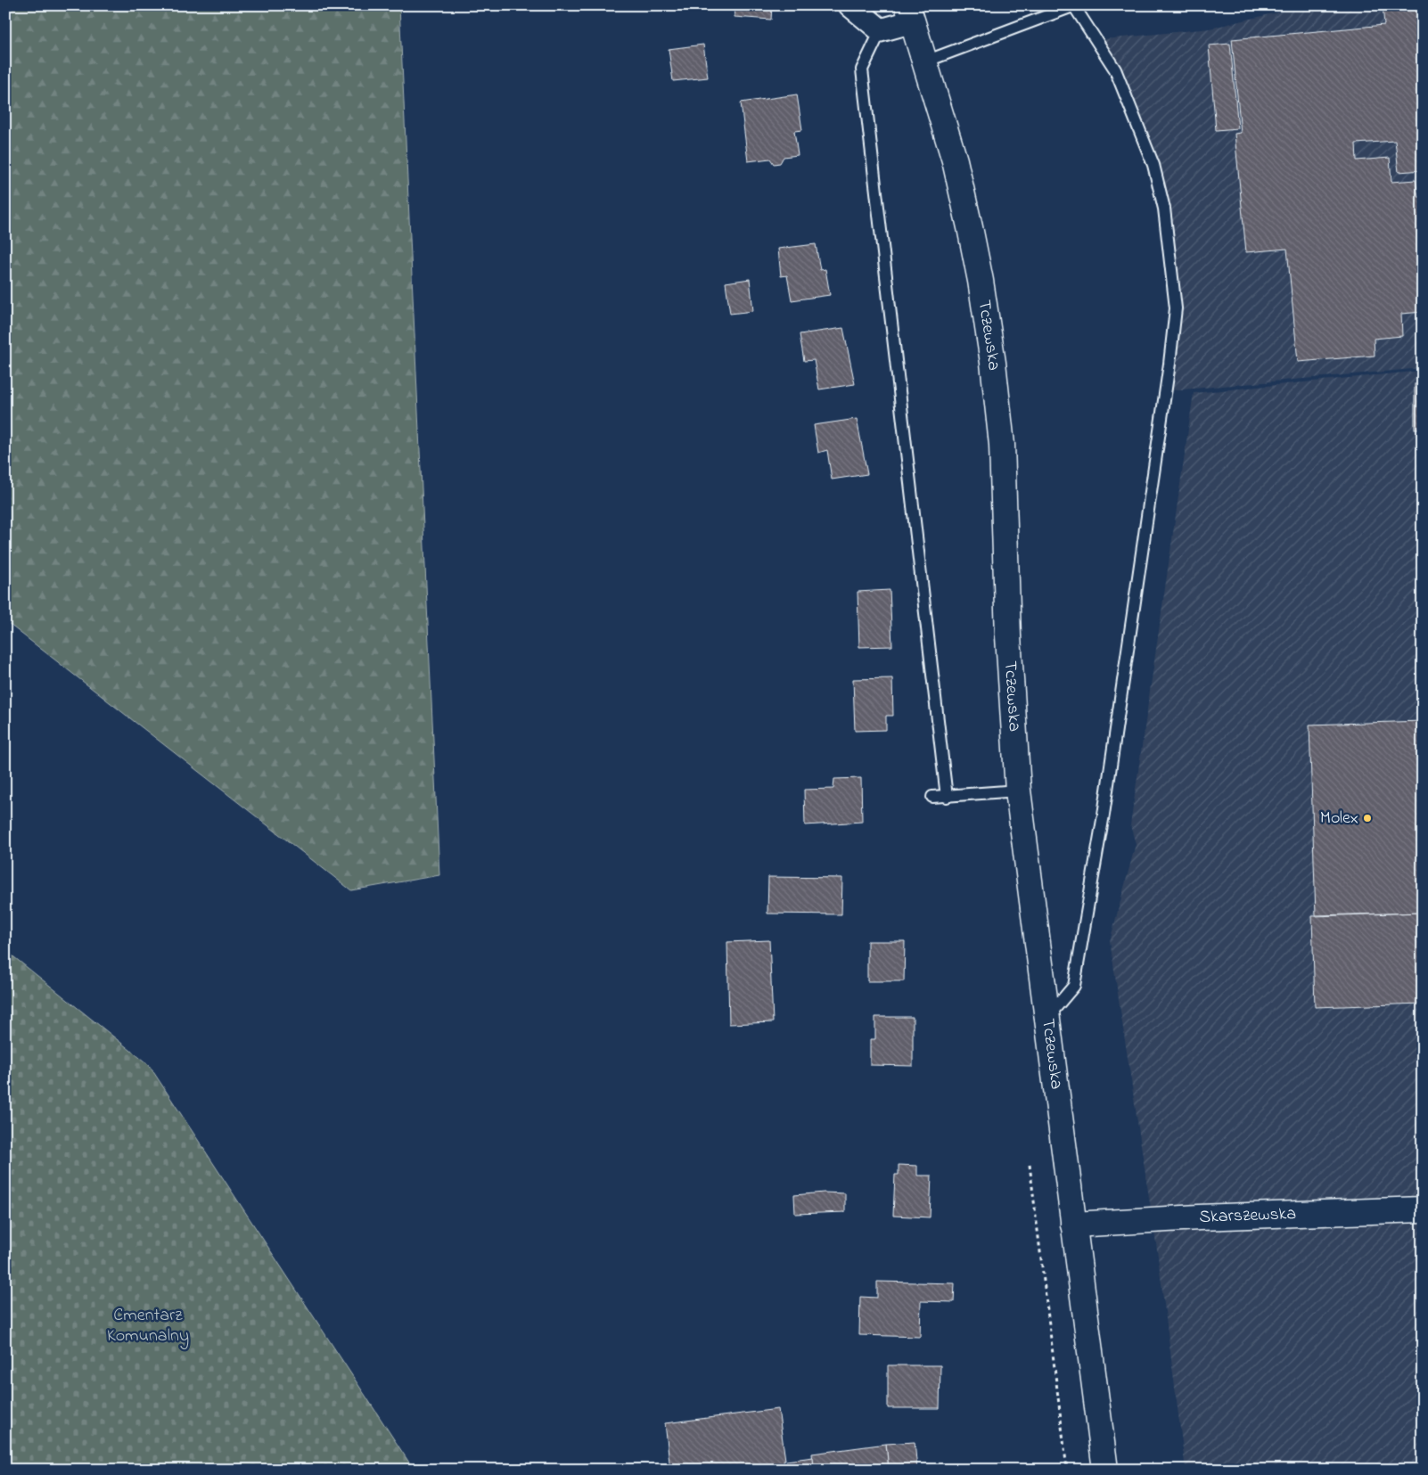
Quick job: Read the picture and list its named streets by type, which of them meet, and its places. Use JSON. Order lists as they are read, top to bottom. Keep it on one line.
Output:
{"streets":{"street":["Tczewska","Skarszewska"]},"crossings":[["Tczewska","Skarszewska"]],"parks":["Cmentarz Komunalny"],"places":["Molex"]}
